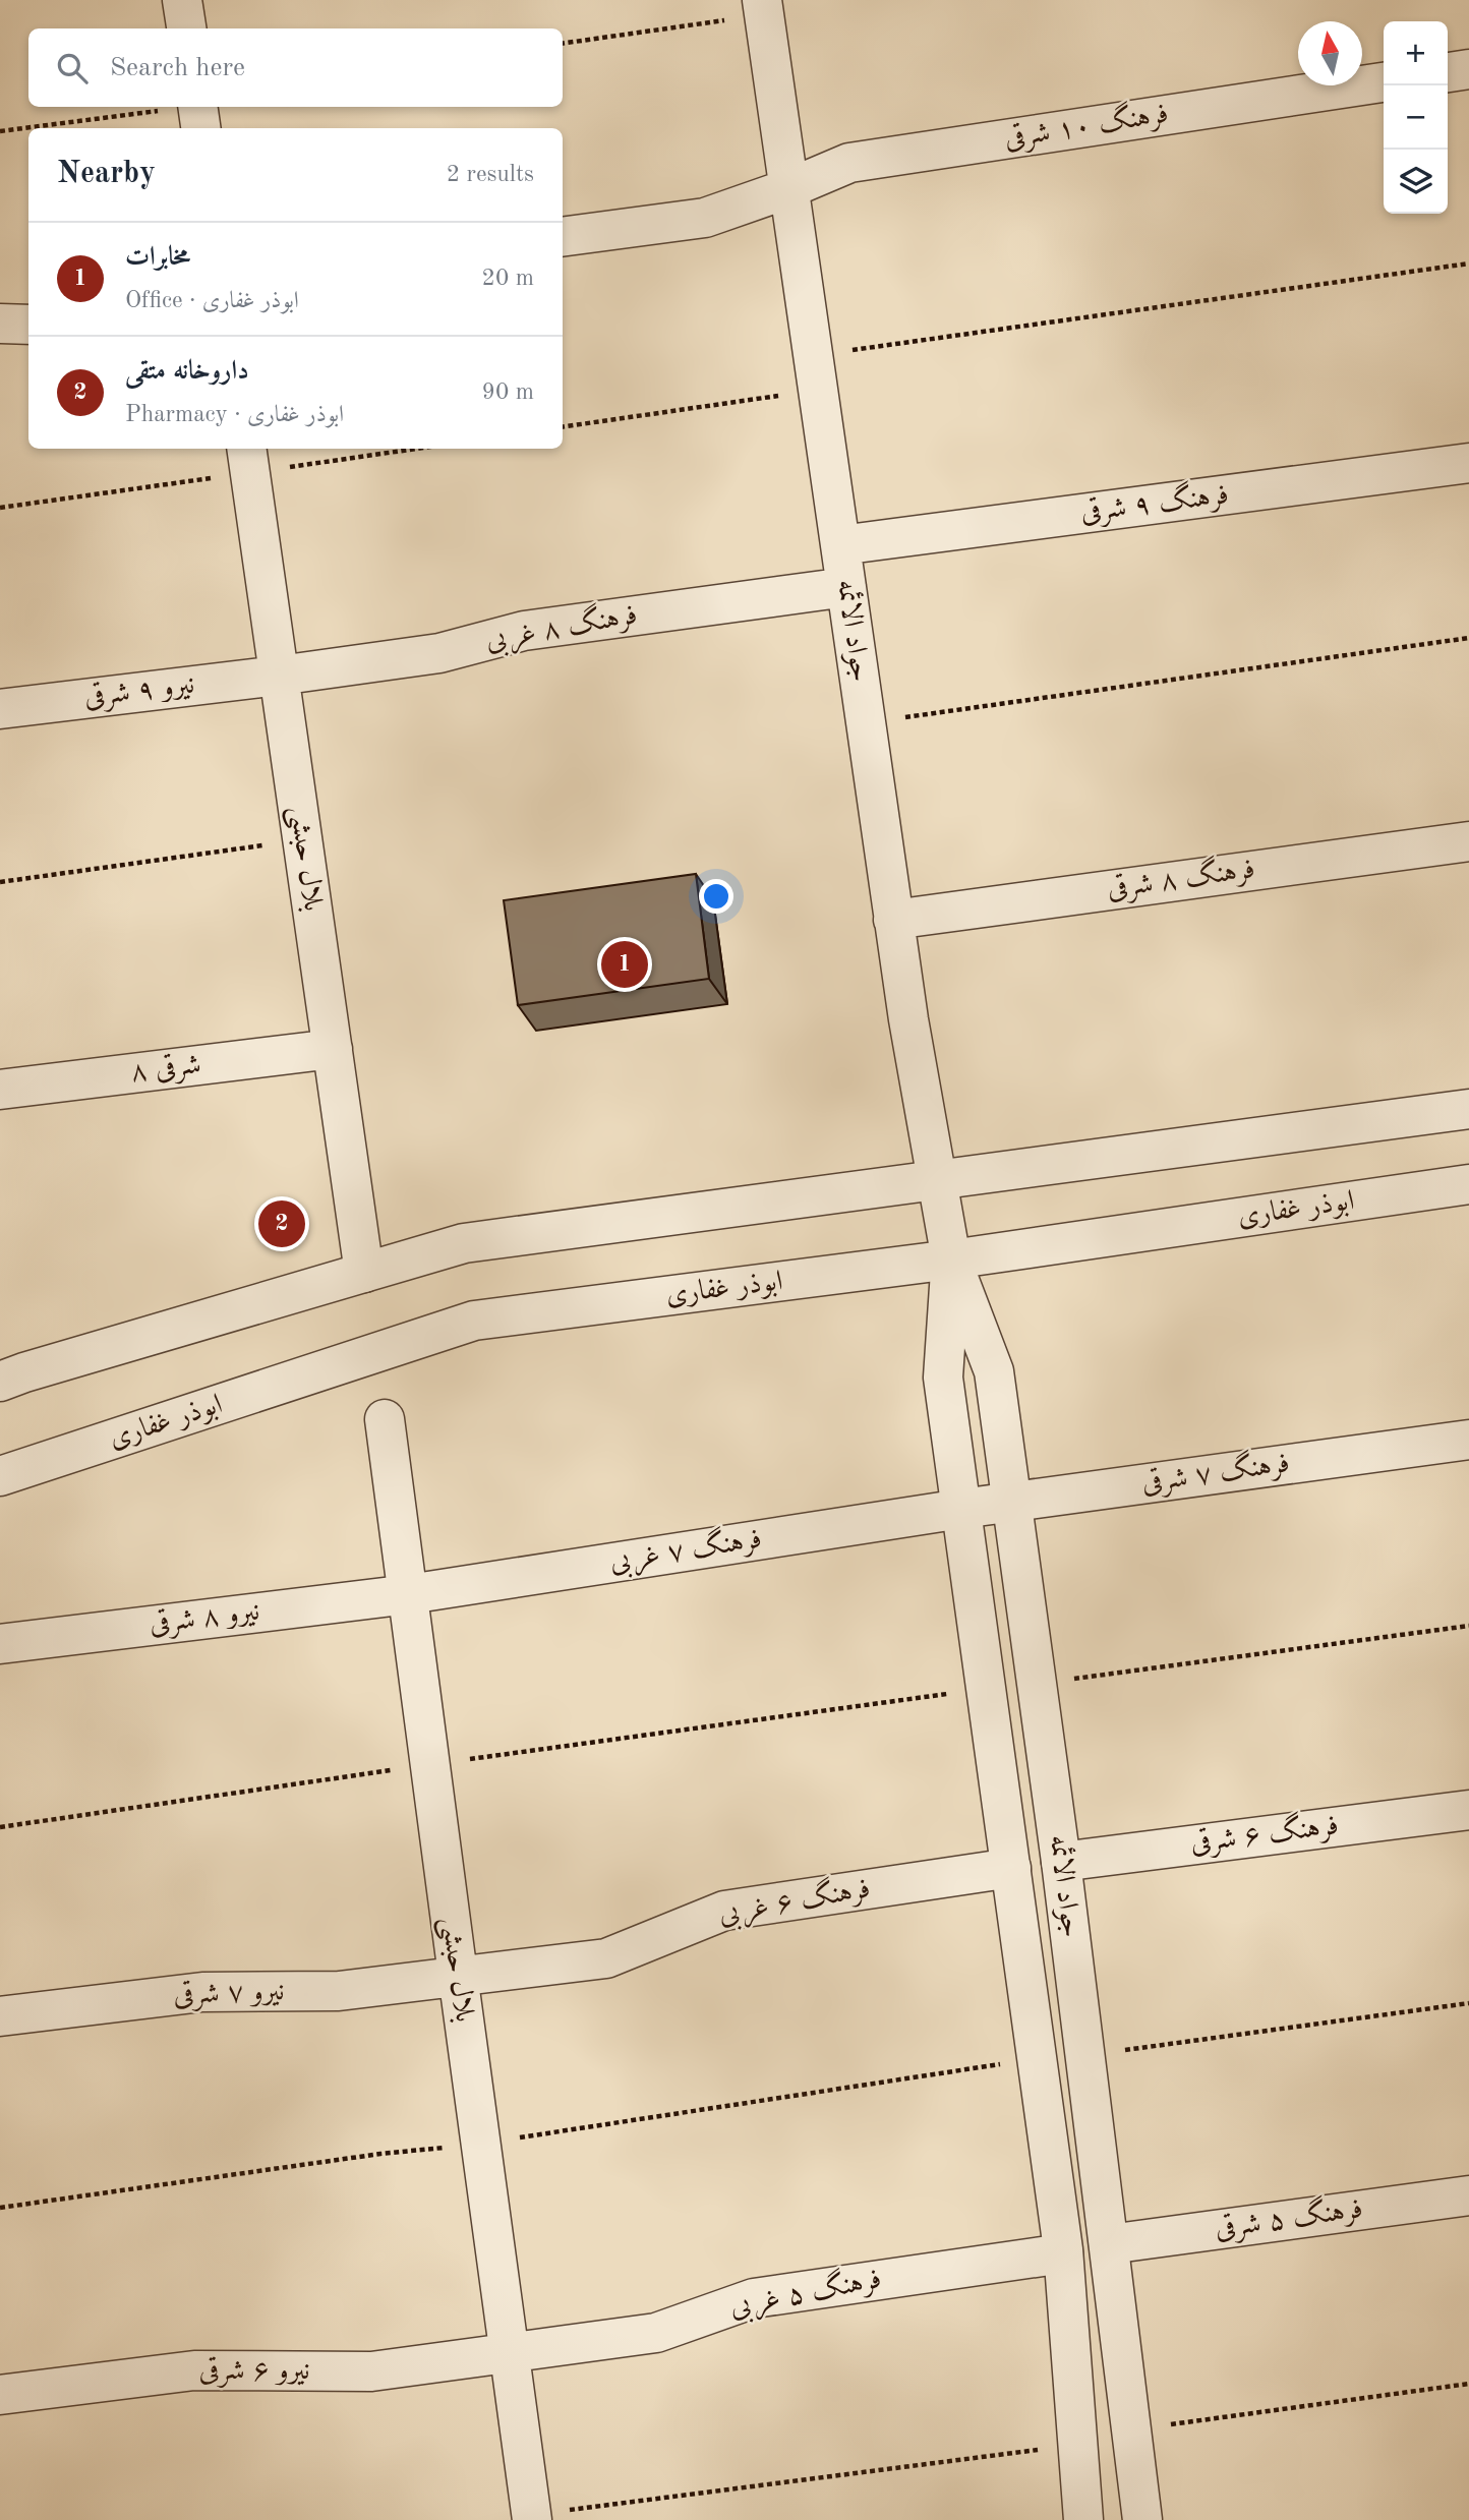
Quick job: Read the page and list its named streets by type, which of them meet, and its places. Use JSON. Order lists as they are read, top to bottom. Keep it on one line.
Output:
{"streets":{"street":["فرهنگ ۱۰ شرقی","فرهنگ ۹ شرقی","فرهنگ ۸ غربی","جواد الائمه","نیرو ۹ شرقی","بلال حبشی","فرهنگ ۸ شرقی","۸ شرقی","ابوذر غفاری","فرهنگ ۷ شرقی","فرهنگ ۷ غربی","نیرو ۸ شرقی","فرهنگ ۶ شرقی","فرهنگ ۶ غربی","نیرو ۷ شرقی","فرهنگ ۵ شرقی","فرهنگ ۵ غربی","نیرو ۶ شرقی"]},"crossings":[["فرهنگ ۱۰ شرقی","جواد الائمه"],["فرهنگ ۹ شرقی","جواد الائمه"],["فرهنگ ۸ غربی","جواد الائمه"],["فرهنگ ۸ غربی","نیرو ۹ شرقی"],["فرهنگ ۸ غربی","بلال حبشی"],["جواد الائمه","فرهنگ ۸ شرقی"],["جواد الائمه","ابوذر غفاری"],["جواد الائمه","فرهنگ ۷ شرقی"],["جواد الائمه","فرهنگ ۷ غربی"],["جواد الائمه","فرهنگ ۶ شرقی"],["جواد الائمه","فرهنگ ۶ غربی"],["جواد الائمه","فرهنگ ۵ شرقی"],["جواد الائمه","فرهنگ ۵ غربی"],["نیرو ۹ شرقی","بلال حبشی"],["بلال حبشی","۸ شرقی"],["بلال حبشی","فرهنگ ۷ غربی"],["بلال حبشی","نیرو ۸ شرقی"],["بلال حبشی","فرهنگ ۶ غربی"],["بلال حبشی","نیرو ۷ شرقی"],["بلال حبشی","فرهنگ ۵ غربی"],["بلال حبشی","نیرو ۶ شرقی"],["فرهنگ ۷ شرقی","فرهنگ ۷ غربی"],["فرهنگ ۷ غربی","نیرو ۸ شرقی"],["فرهنگ ۶ غربی","نیرو ۷ شرقی"],["فرهنگ ۵ غربی","نیرو ۶ شرقی"]],"north":"top","page":{"map_buttons":["+","−"],"search":"Search here","heading":["Nearby","2 results"],"list":[{"mark":"1","name":"مخابرات","note":"Office · ابوذر غفاری","value":"20 m"},{"mark":"2","name":"داروخانه متقی","note":"Pharmacy · ابوذر غفاری","value":"90 m"}],"pins":["1","2"]}}
